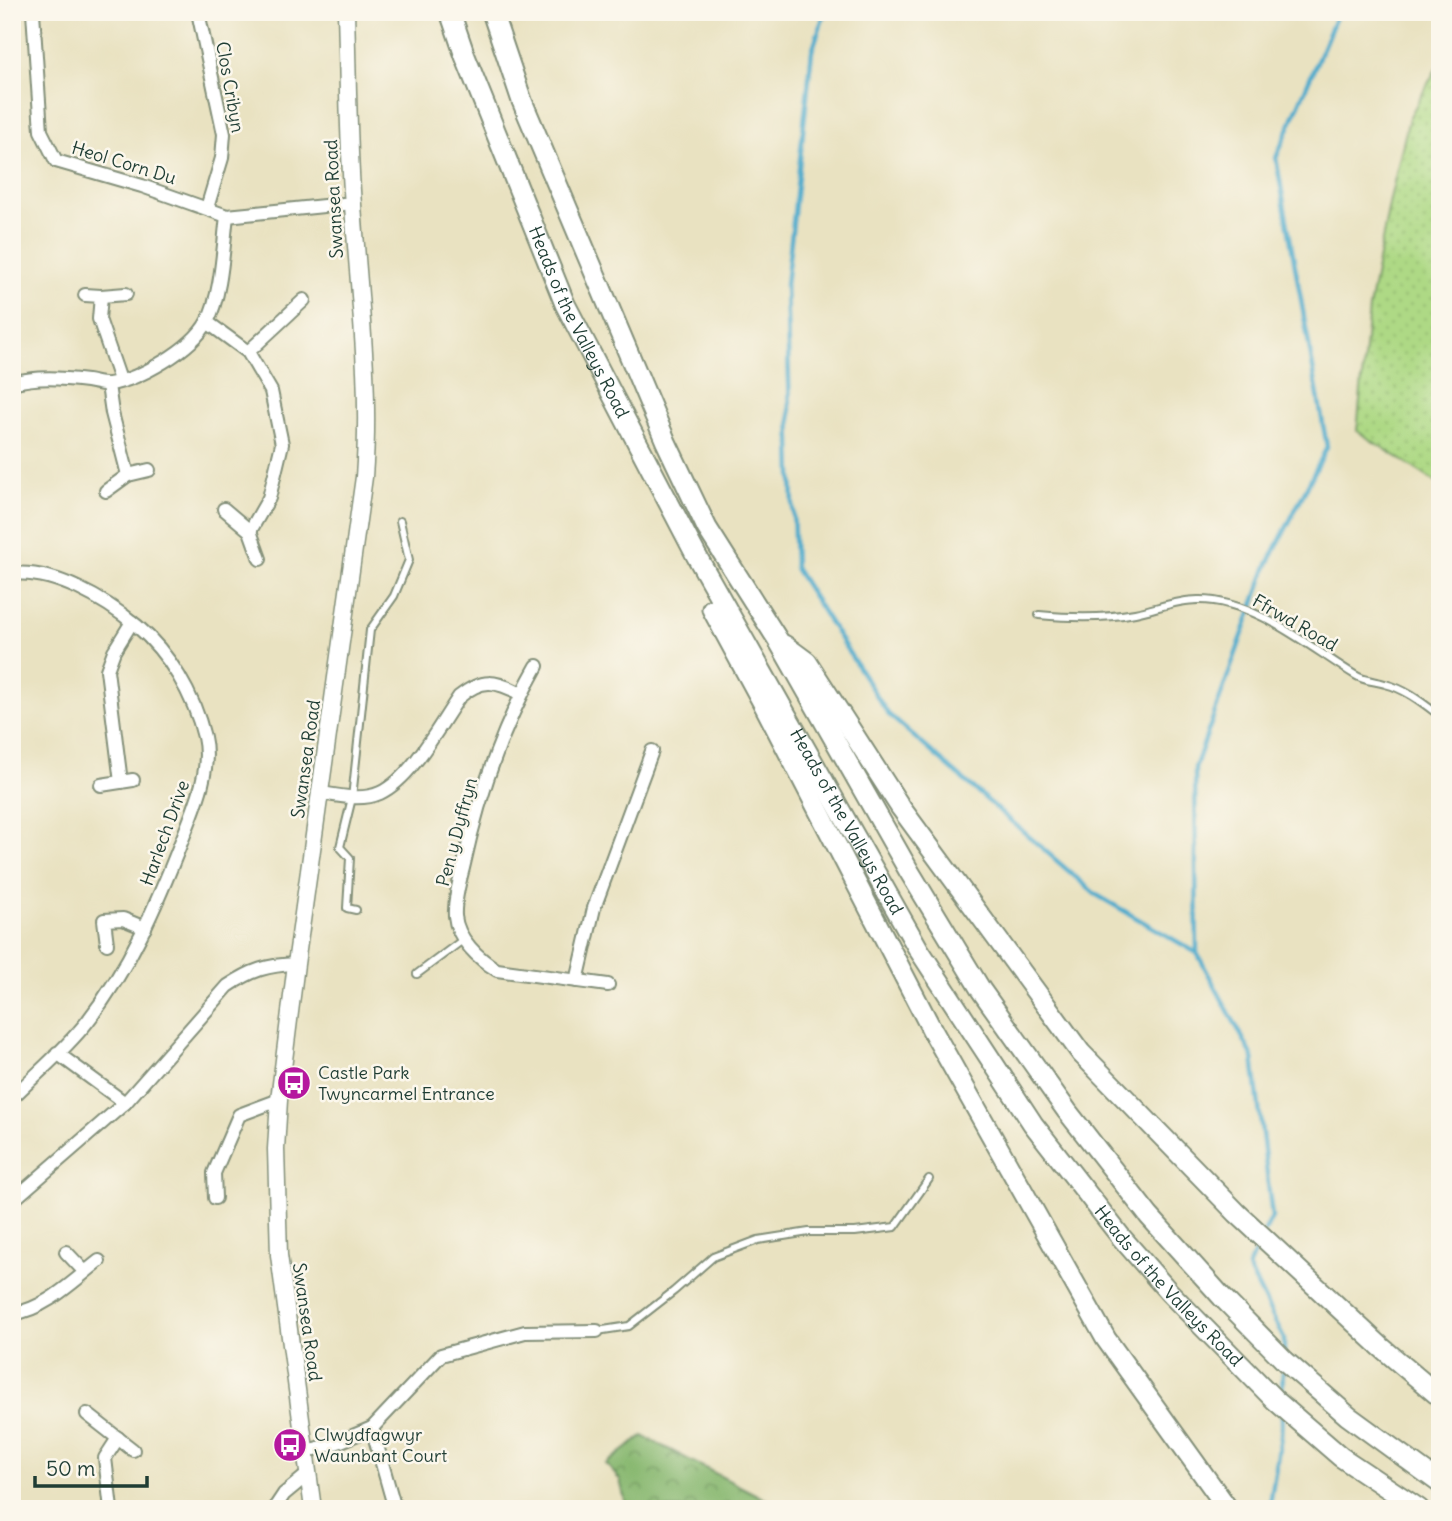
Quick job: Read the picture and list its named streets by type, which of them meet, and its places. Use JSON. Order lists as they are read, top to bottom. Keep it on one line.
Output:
{"streets":{"highway":["Heads of the Valleys Road"],"street":["Clos Cribyn","Heol Corn Du","Swansea Road","Pen y Dyffryn","Harlech Drive"],"lane":["Ffrwd Road"]},"crossings":[["Clos Cribyn","Heol Corn Du"]],"places":{"bus stop":["Castle Park Twyncarmel Entrance","Clwydfagwyr Waunbant Court"]},"scale_bar":"50 m"}
